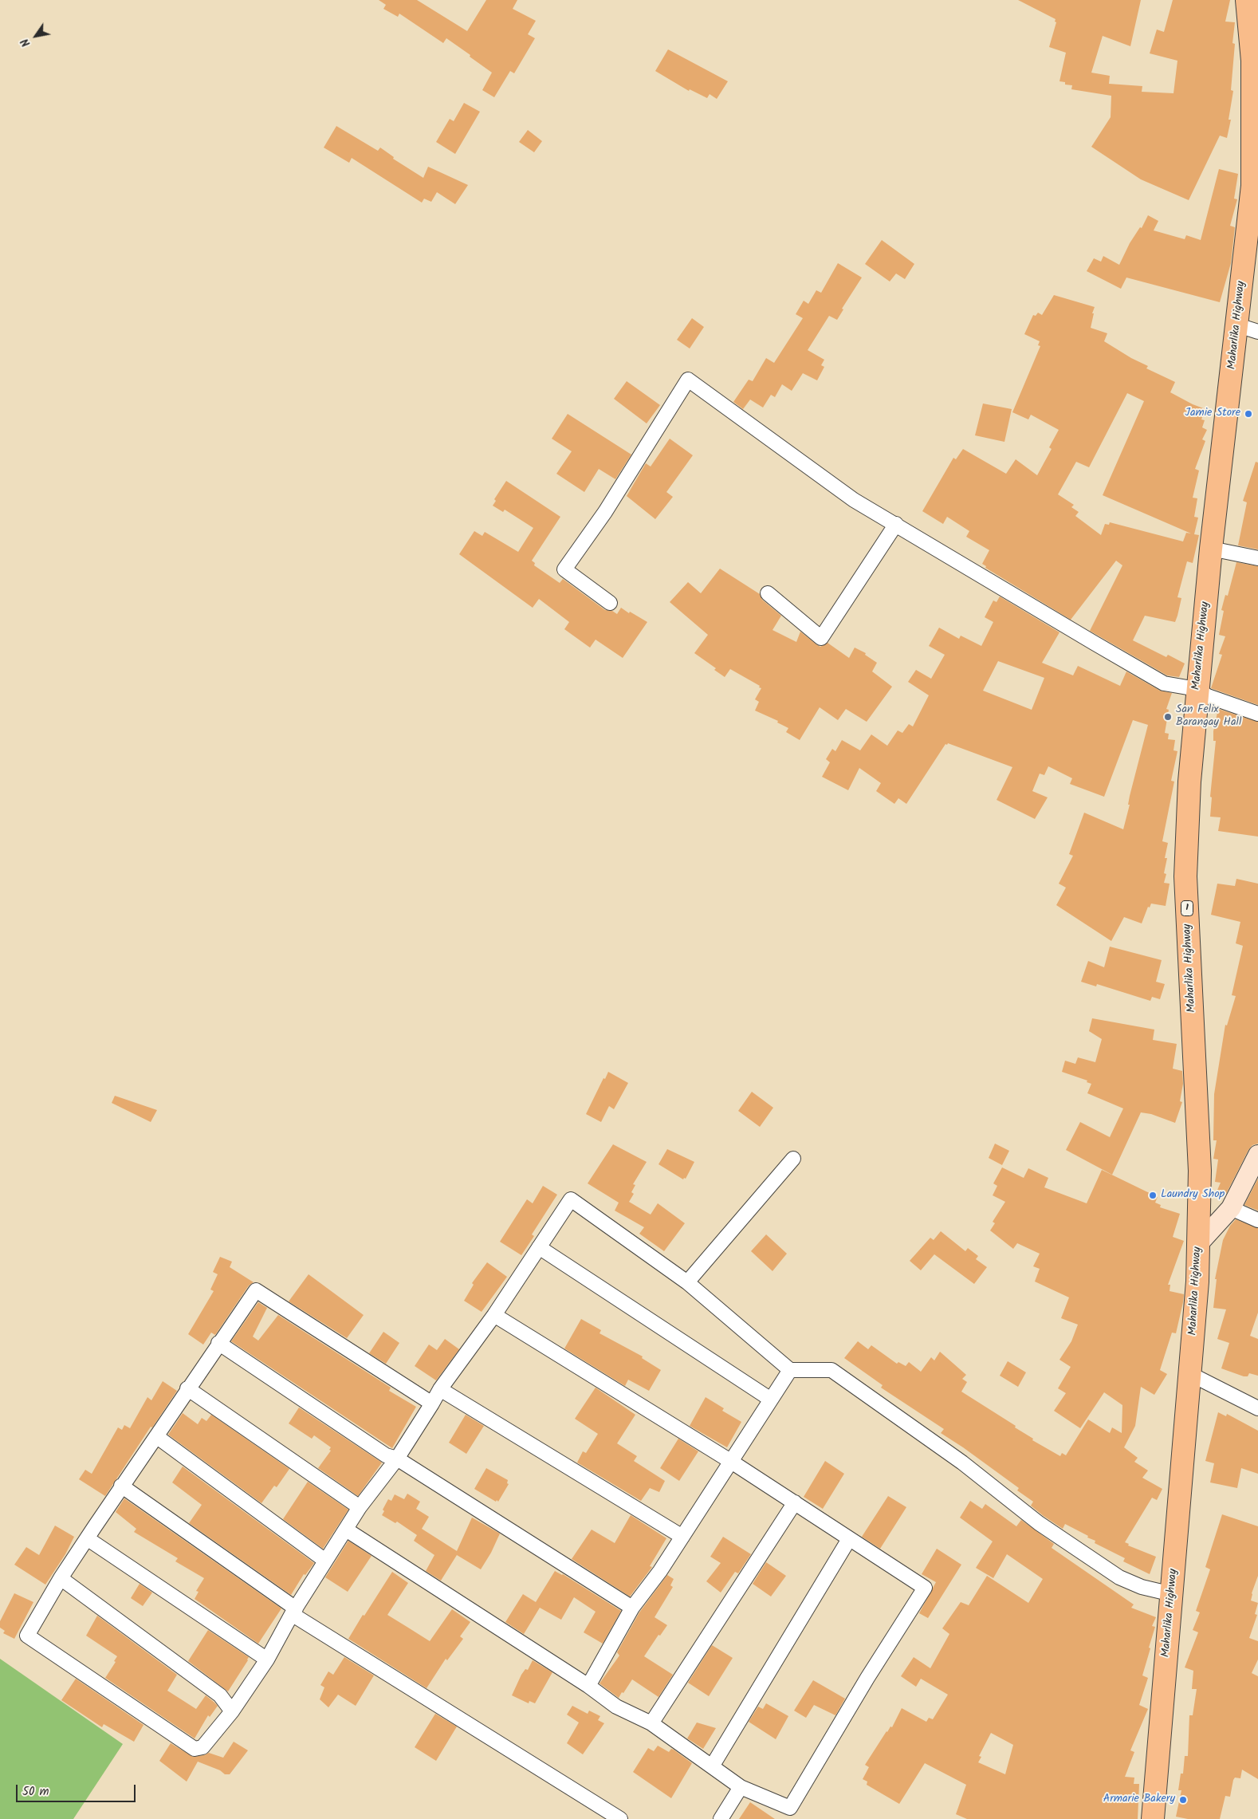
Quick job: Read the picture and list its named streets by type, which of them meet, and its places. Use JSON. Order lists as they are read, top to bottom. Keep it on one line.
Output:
{"streets":{"highway":["Maharlika Highway","1"]},"places":["Jamie Store","San Felix Barangay Hall","Laundry Shop","Armarie Bakery"],"scale_bar":"50 m","north":"bottom left"}
